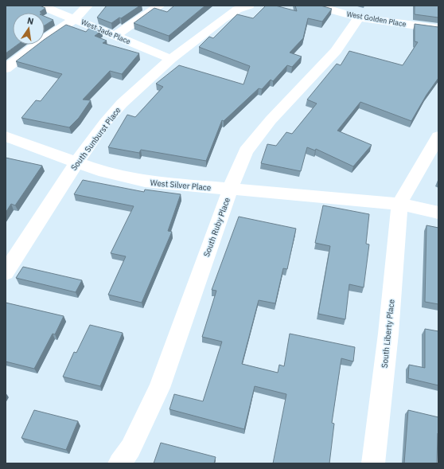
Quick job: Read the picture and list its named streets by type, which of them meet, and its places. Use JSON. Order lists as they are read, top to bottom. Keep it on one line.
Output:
{"streets":{"street":["West Golden Place","West Jade Place","South Sunburst Place","West Silver Place","South Ruby Place","South Liberty Place"]},"crossings":[["West Golden Place","South Ruby Place"],["West Jade Place","South Sunburst Place"],["South Sunburst Place","West Silver Place"],["West Silver Place","South Ruby Place"],["West Silver Place","South Liberty Place"]],"north":"top"}
